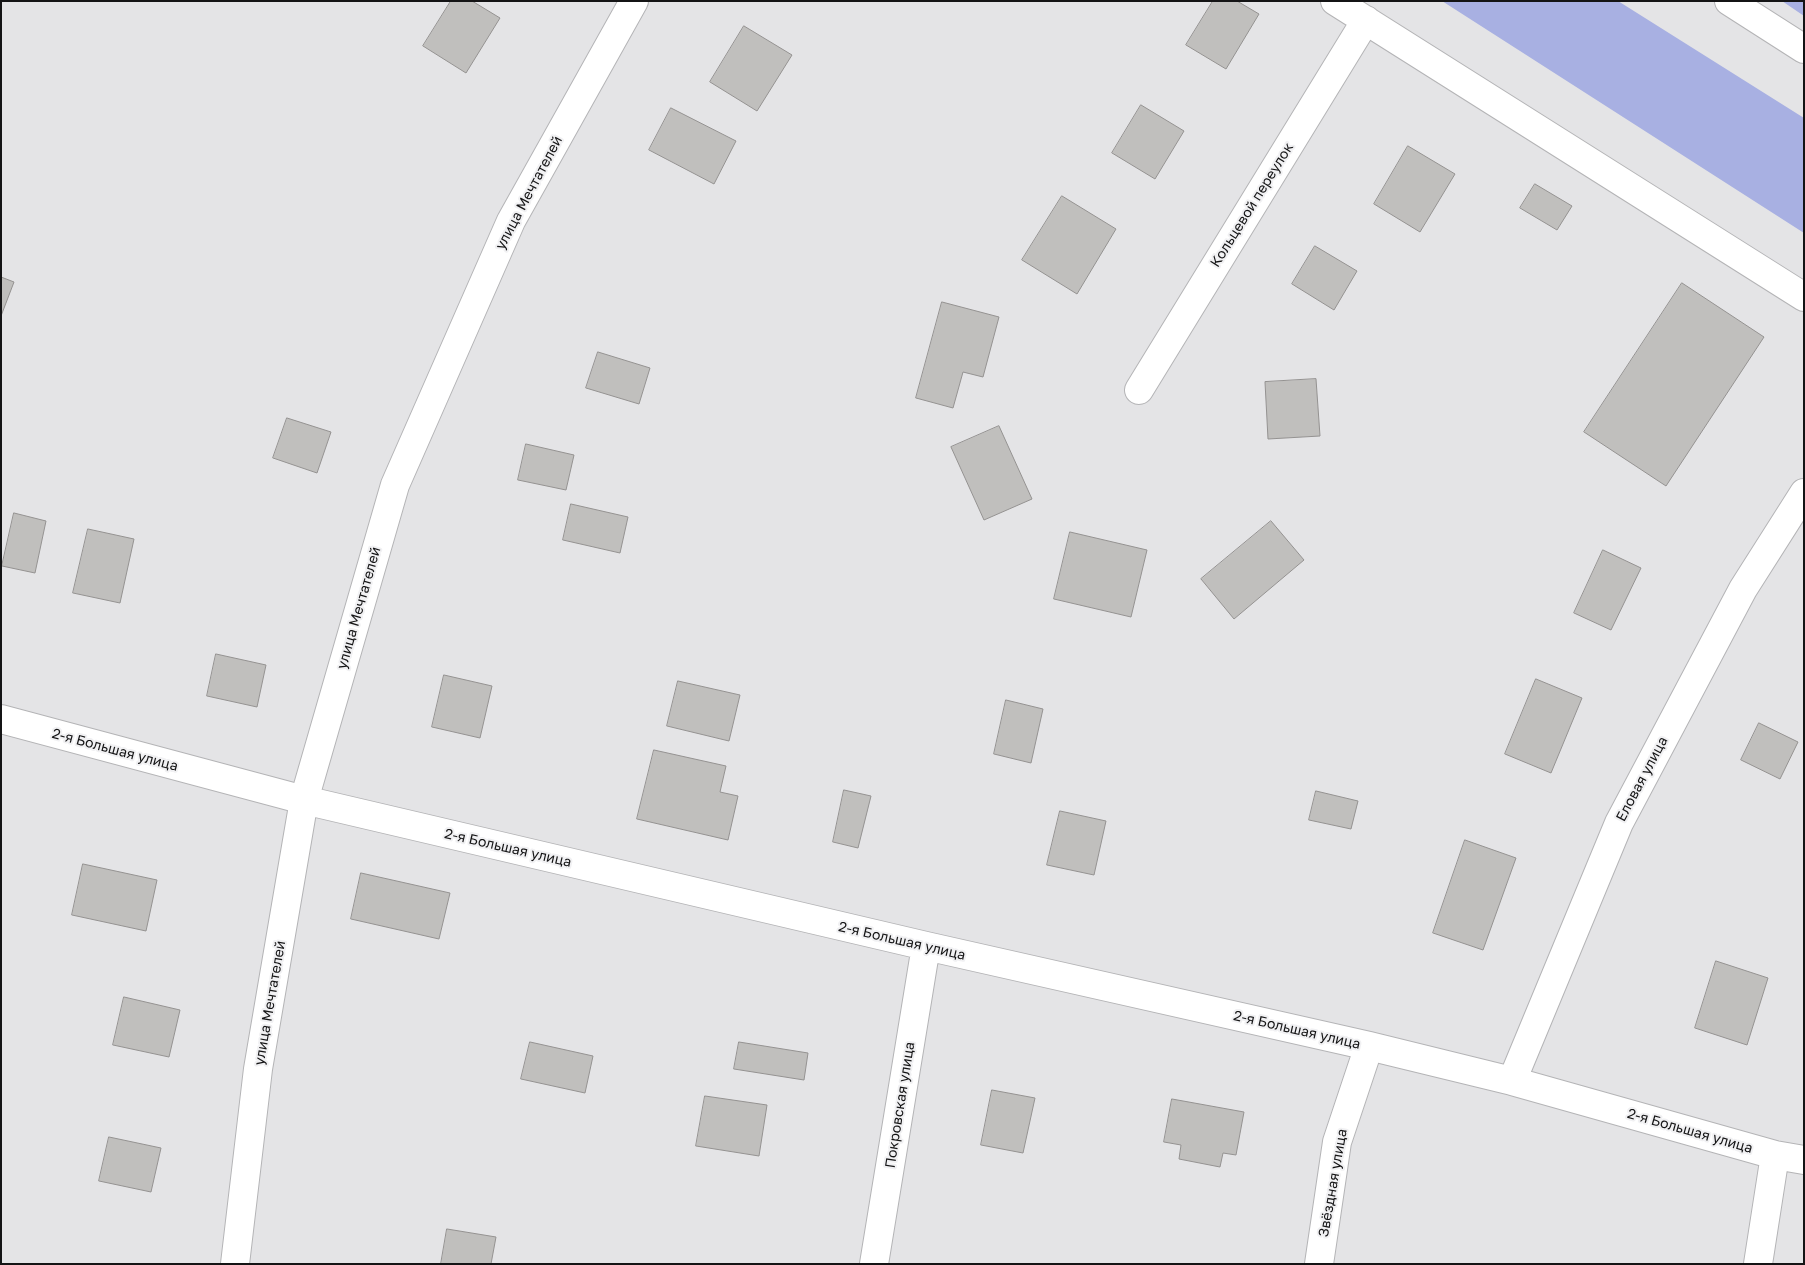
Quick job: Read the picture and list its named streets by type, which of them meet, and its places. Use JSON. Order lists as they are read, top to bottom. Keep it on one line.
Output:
{"streets":{"street":["улица Мечтателей","Кольцевой переулок","2-я Большая улица","Еловая улица","Покровская улица","Звёздная улица"]},"crossings":[["улица Мечтателей","2-я Большая улица"],["2-я Большая улица","Еловая улица"],["2-я Большая улица","Покровская улица"],["2-я Большая улица","Звёздная улица"]]}
